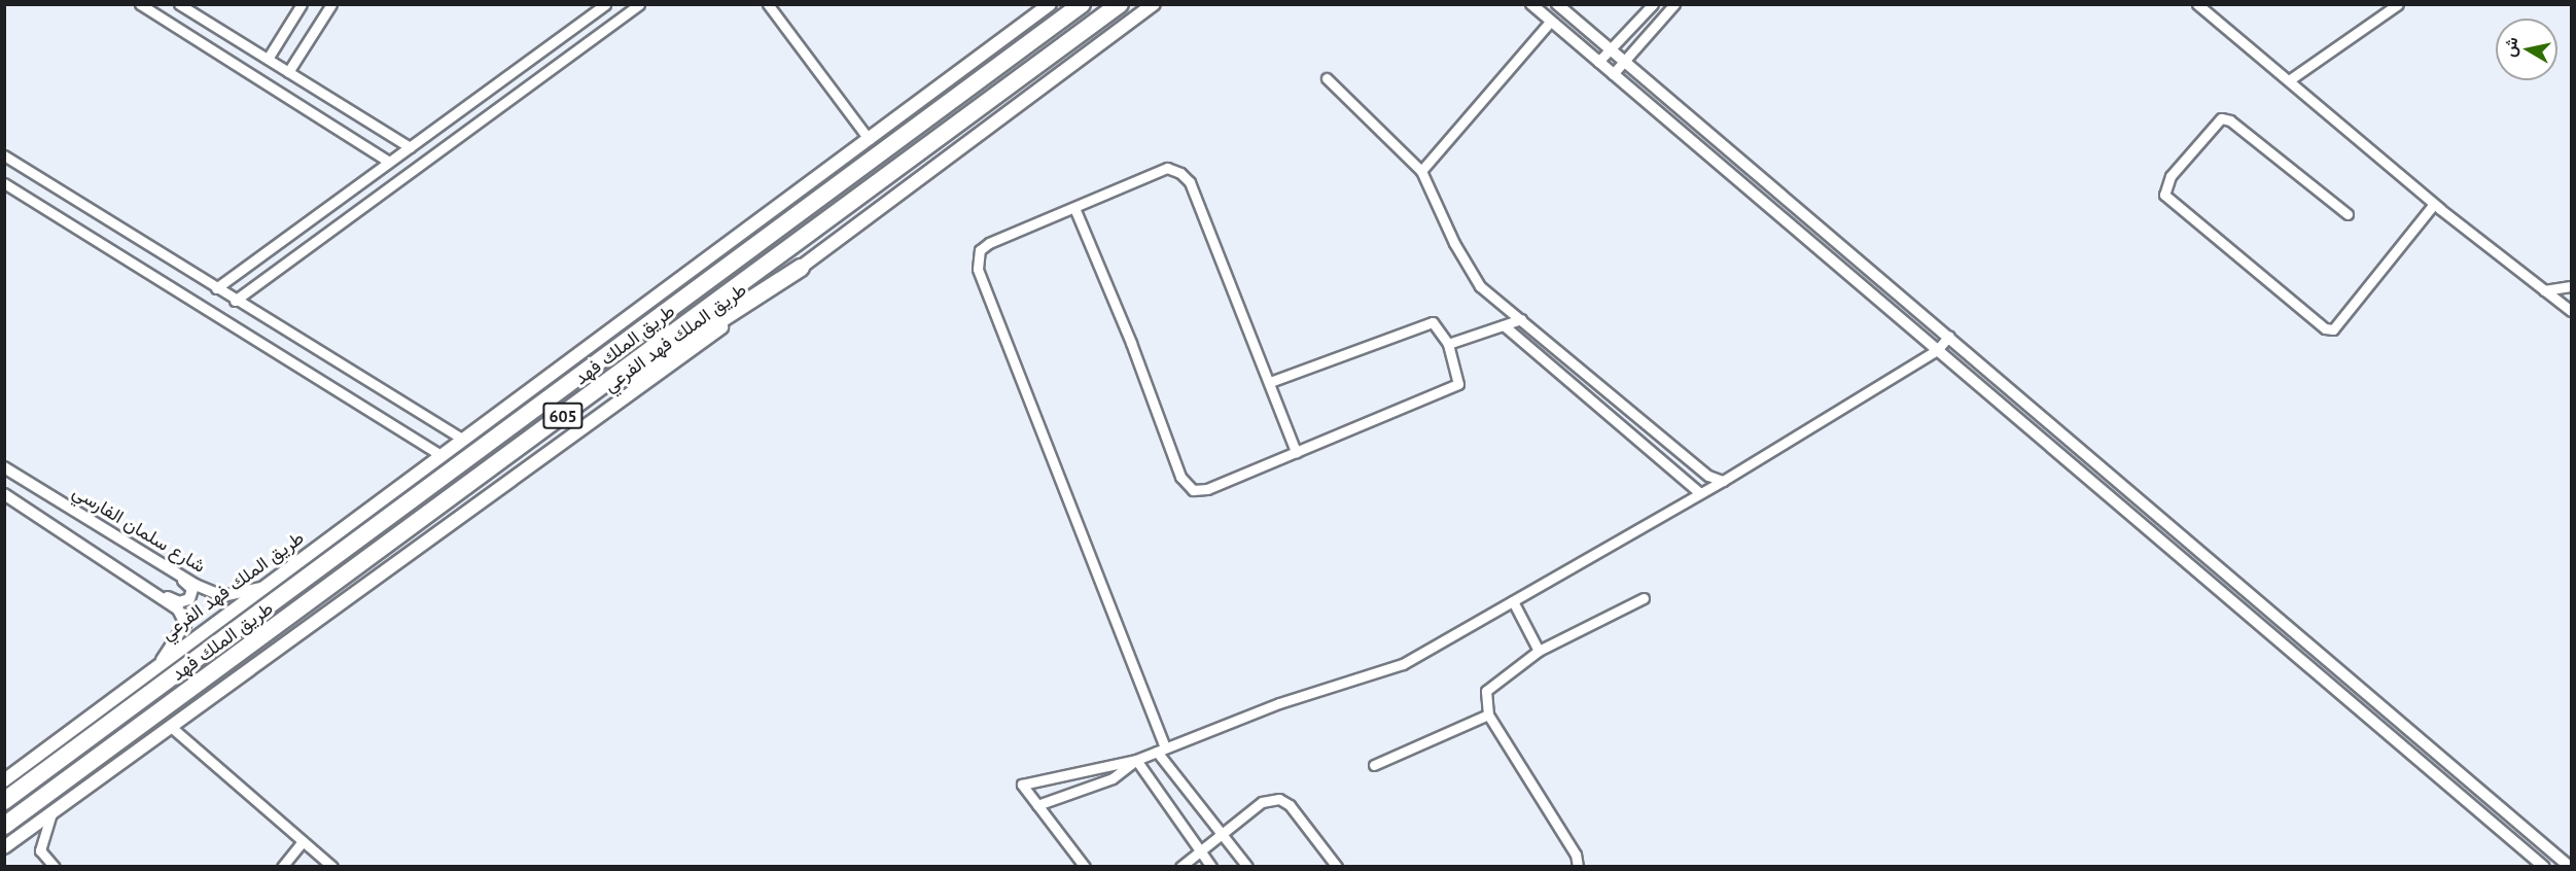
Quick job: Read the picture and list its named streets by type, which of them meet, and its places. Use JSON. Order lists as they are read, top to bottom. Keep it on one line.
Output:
{"streets":{"highway":["طريق الملك فهد","605"],"main road":["طريق الملك فهد الفرعي"],"street":["شارع سلمان الفارسي"]},"crossings":[["طريق الملك فهد الفرعي","شارع سلمان الفارسي"]],"north":"left"}
